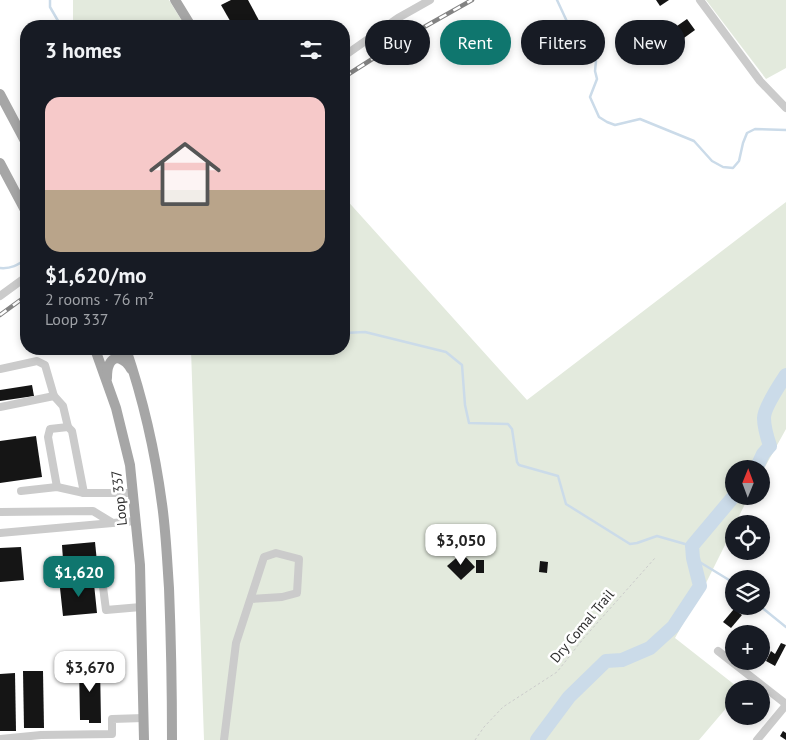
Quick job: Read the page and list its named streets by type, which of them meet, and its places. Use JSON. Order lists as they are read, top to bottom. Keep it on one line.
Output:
{"streets":{"main road":["Loop 337"],"path":["Dry Comal Trail"]},"north":"top","page":{"chip":["Buy","Rent","Filters","New"],"heading":"3 homes","list":[{"name":"$1,620/mo","note":"2 rooms · 76 m² · Loop 337"}],"map_buttons":["+","−"],"price":["$3,050","$1,620","$3,670"]}}
